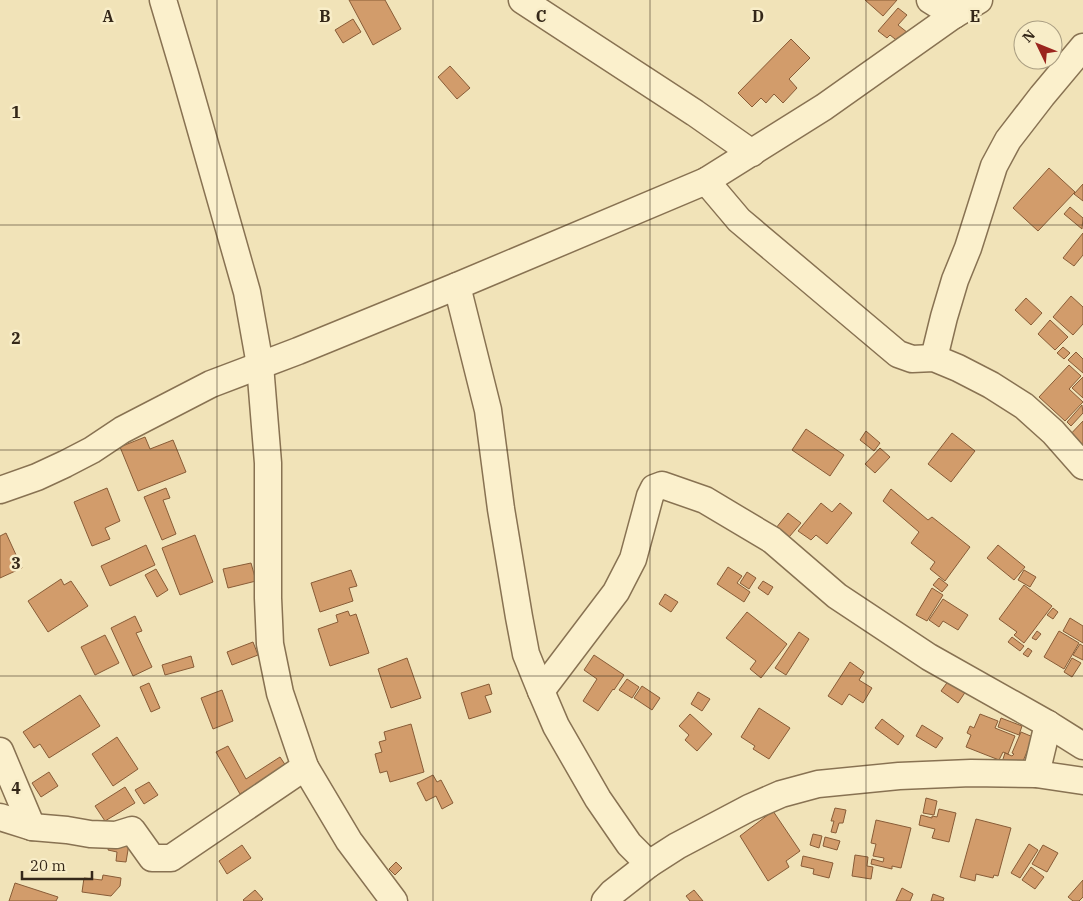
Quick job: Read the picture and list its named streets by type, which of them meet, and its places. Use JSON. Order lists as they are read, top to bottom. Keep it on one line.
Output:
{"scale_bar":"20 m","north":"top left","grid":{"columns":["A","B","C","D","E"],"rows":["1","2","3","4"]}}
